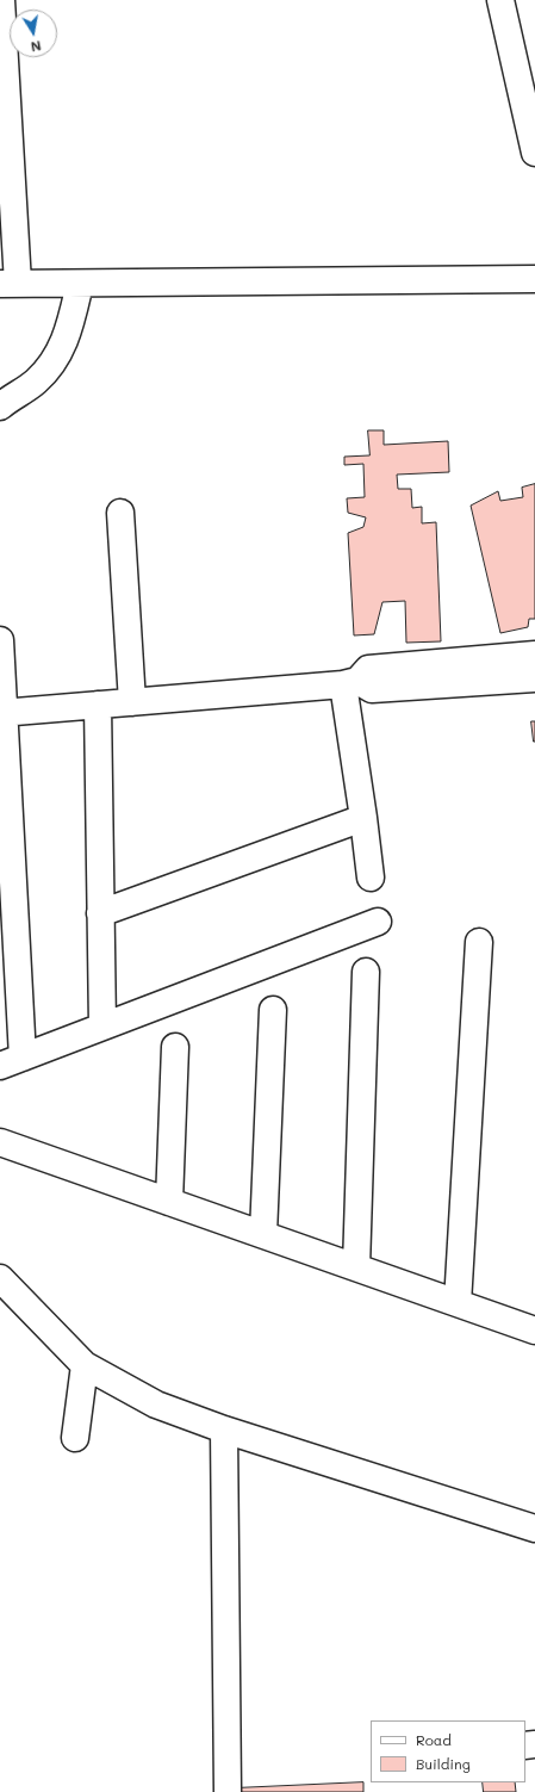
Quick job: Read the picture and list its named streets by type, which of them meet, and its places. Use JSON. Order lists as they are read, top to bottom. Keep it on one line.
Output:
{"legend":["Road","Building"],"north":"bottom"}
